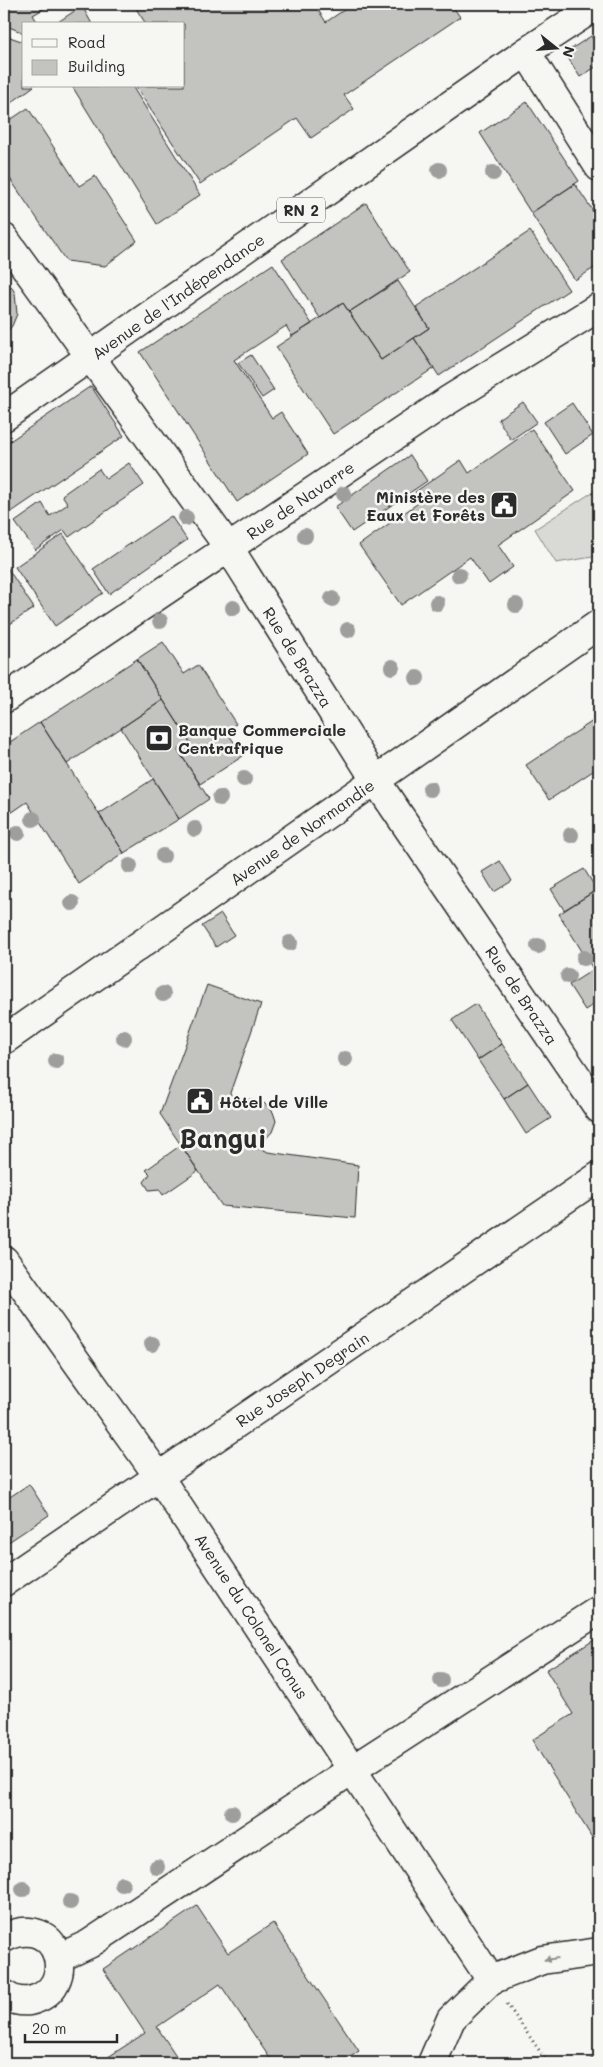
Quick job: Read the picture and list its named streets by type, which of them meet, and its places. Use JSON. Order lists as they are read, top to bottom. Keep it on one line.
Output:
{"streets":{"street":["RN 2","Avenue de l'Indépendance","Rue de Navarre","Rue de Brazza","Avenue de Normandie","Rue Joseph Degrain","Avenue du Colonel Conus"]},"crossings":[["Avenue de l'Indépendance","Rue de Brazza"],["Rue de Navarre","Rue de Brazza"],["Rue de Brazza","Avenue de Normandie"],["Rue Joseph Degrain","Avenue du Colonel Conus"]],"districts":["Bangui"],"places":{"public building":["Ministère des Eaux et Forêts","Hôtel de Ville"],"bank":["Banque Commerciale Centrafrique"]},"legend":["Road","Building"],"scale_bar":"20 m","north":"right"}
